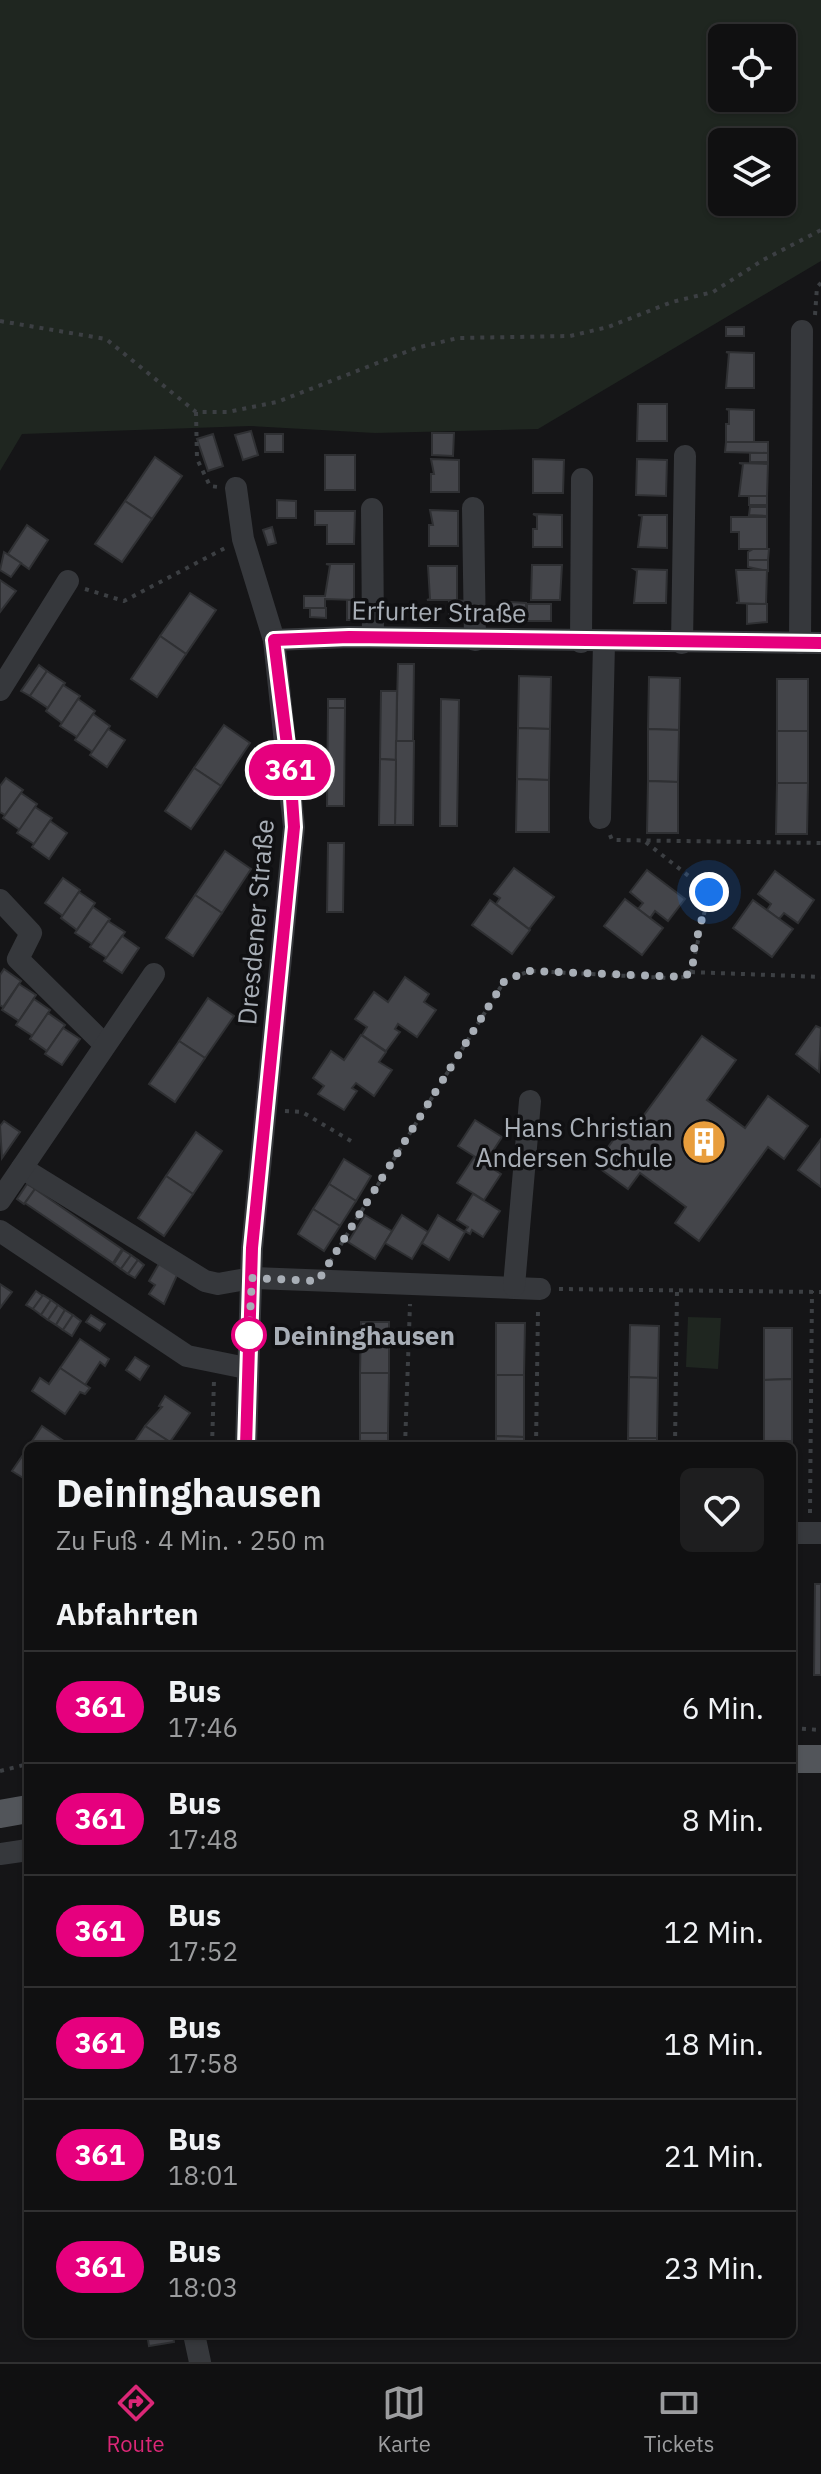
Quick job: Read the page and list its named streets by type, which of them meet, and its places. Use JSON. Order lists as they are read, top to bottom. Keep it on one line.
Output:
{"streets":{"street":["Erfurter Straße","Dresdener Straße"]},"crossings":[["Erfurter Straße","Dresdener Straße"]],"places":{"building":["Hans Christian Andersen Schule"],"other":["Deininghausen"]},"lines":["bus line 361"],"page":{"on_map":"361","heading":[["Deininghausen","Zu Fuß · 4 Min. · 250 m"],"Abfahrten"],"list":[{"mark":"361","name":"Bus","note":"17:46","value":"6 Min."},{"mark":"361","name":"Bus","note":"17:48","value":"8 Min."},{"mark":"361","name":"Bus","note":"17:52","value":"12 Min."},{"mark":"361","name":"Bus","note":"17:58","value":"18 Min."},{"mark":"361","name":"Bus","note":"18:01","value":"21 Min."},{"mark":"361","name":"Bus","note":"18:03","value":"23 Min."}],"tabs":["Route","Karte","Tickets"]}}
